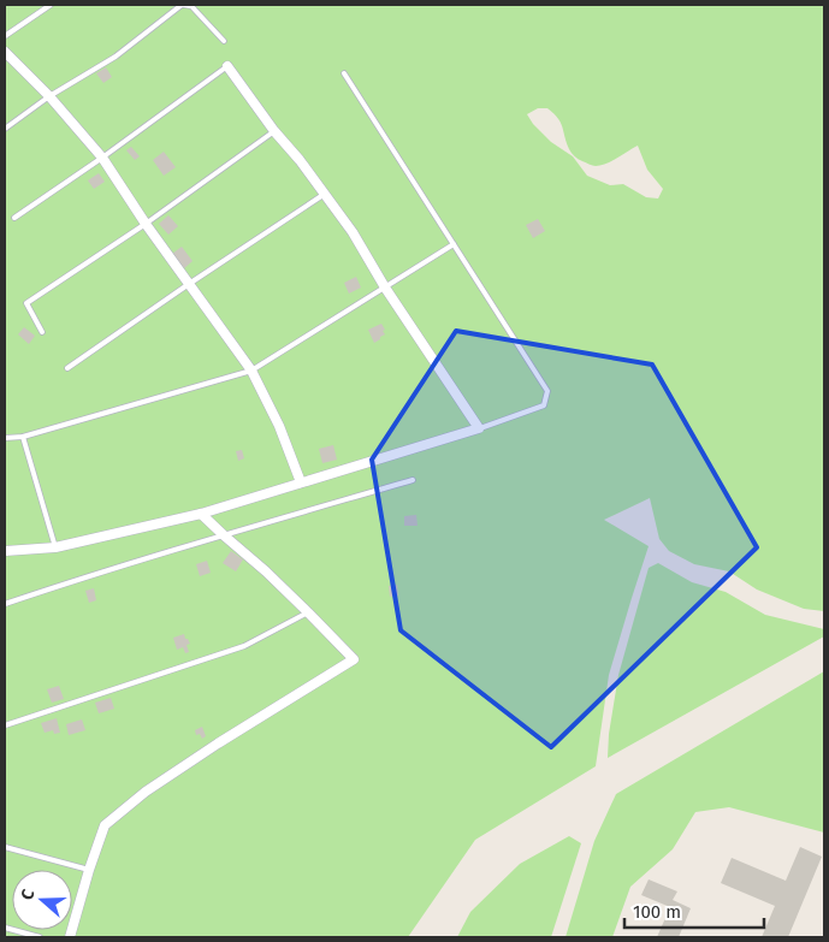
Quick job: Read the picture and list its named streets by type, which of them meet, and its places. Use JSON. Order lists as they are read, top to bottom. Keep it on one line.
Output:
{"scale_bar":"100 m","north":"left"}
